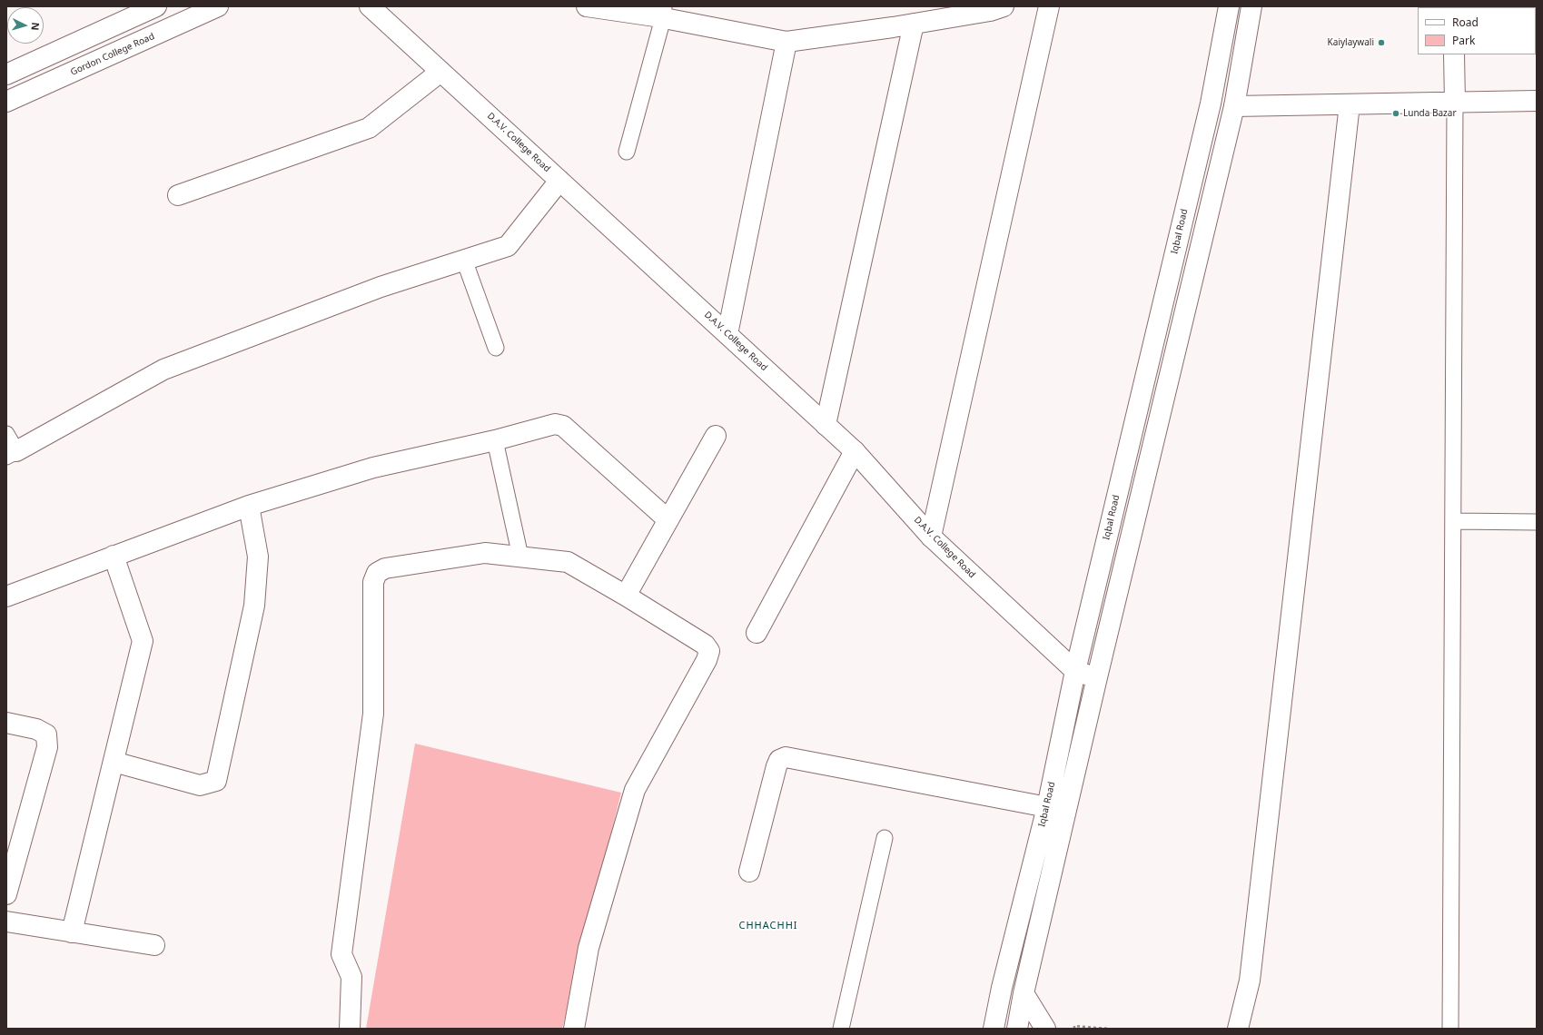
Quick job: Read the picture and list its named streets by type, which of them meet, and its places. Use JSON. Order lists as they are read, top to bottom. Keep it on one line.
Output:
{"streets":{"street":["Gordon College Road","D.A.V. College Road","Iqbal Road"]},"crossings":[["D.A.V. College Road","Iqbal Road"]],"districts":["CHHACHHI"],"places":["Kaiylaywali","Lunda Bazar"],"legend":["Road","Park"],"north":"right"}
